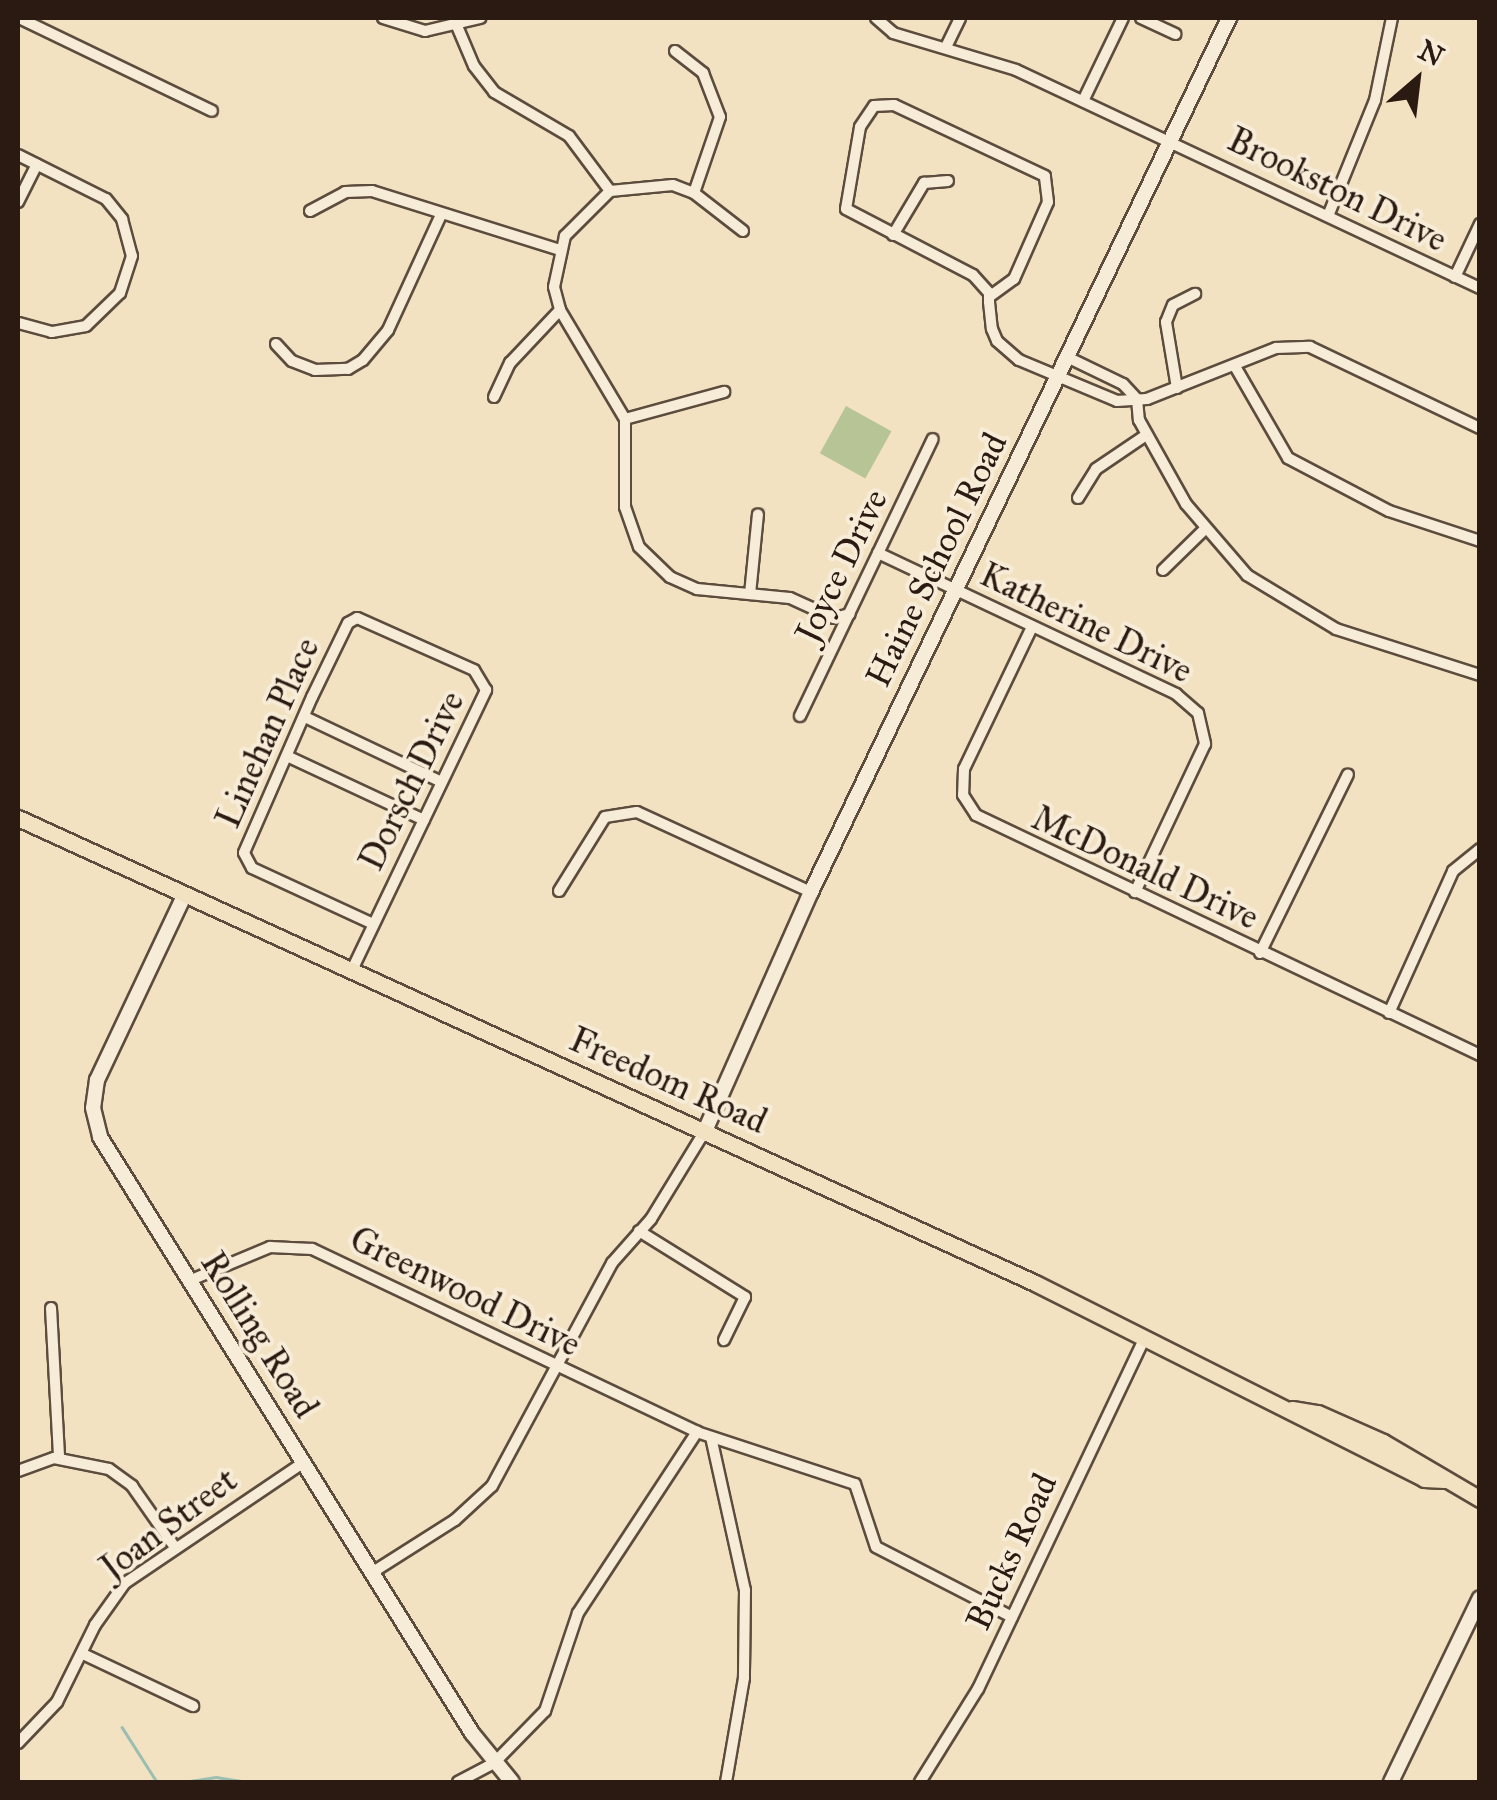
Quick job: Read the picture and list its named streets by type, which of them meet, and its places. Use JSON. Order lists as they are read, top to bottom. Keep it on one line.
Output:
{"streets":{"main road":["Freedom Road"],"street":["Brookston Drive","Haine School Road","Joyce Drive","Katherine Drive","Linehan Place","Dorsch Drive","McDonald Drive","Greenwood Drive","Rolling Road","Joan Street","Bucks Road"]},"crossings":[["Brookston Drive","Haine School Road"],["Haine School Road","Katherine Drive"],["Haine School Road","Freedom Road"],["Joyce Drive","Katherine Drive"],["Katherine Drive","McDonald Drive"],["Linehan Place","Dorsch Drive"],["Dorsch Drive","Freedom Road"],["Freedom Road","Rolling Road"],["Freedom Road","Bucks Road"],["Greenwood Drive","Rolling Road"],["Greenwood Drive","Bucks Road"],["Rolling Road","Joan Street"]],"north":"top right"}
